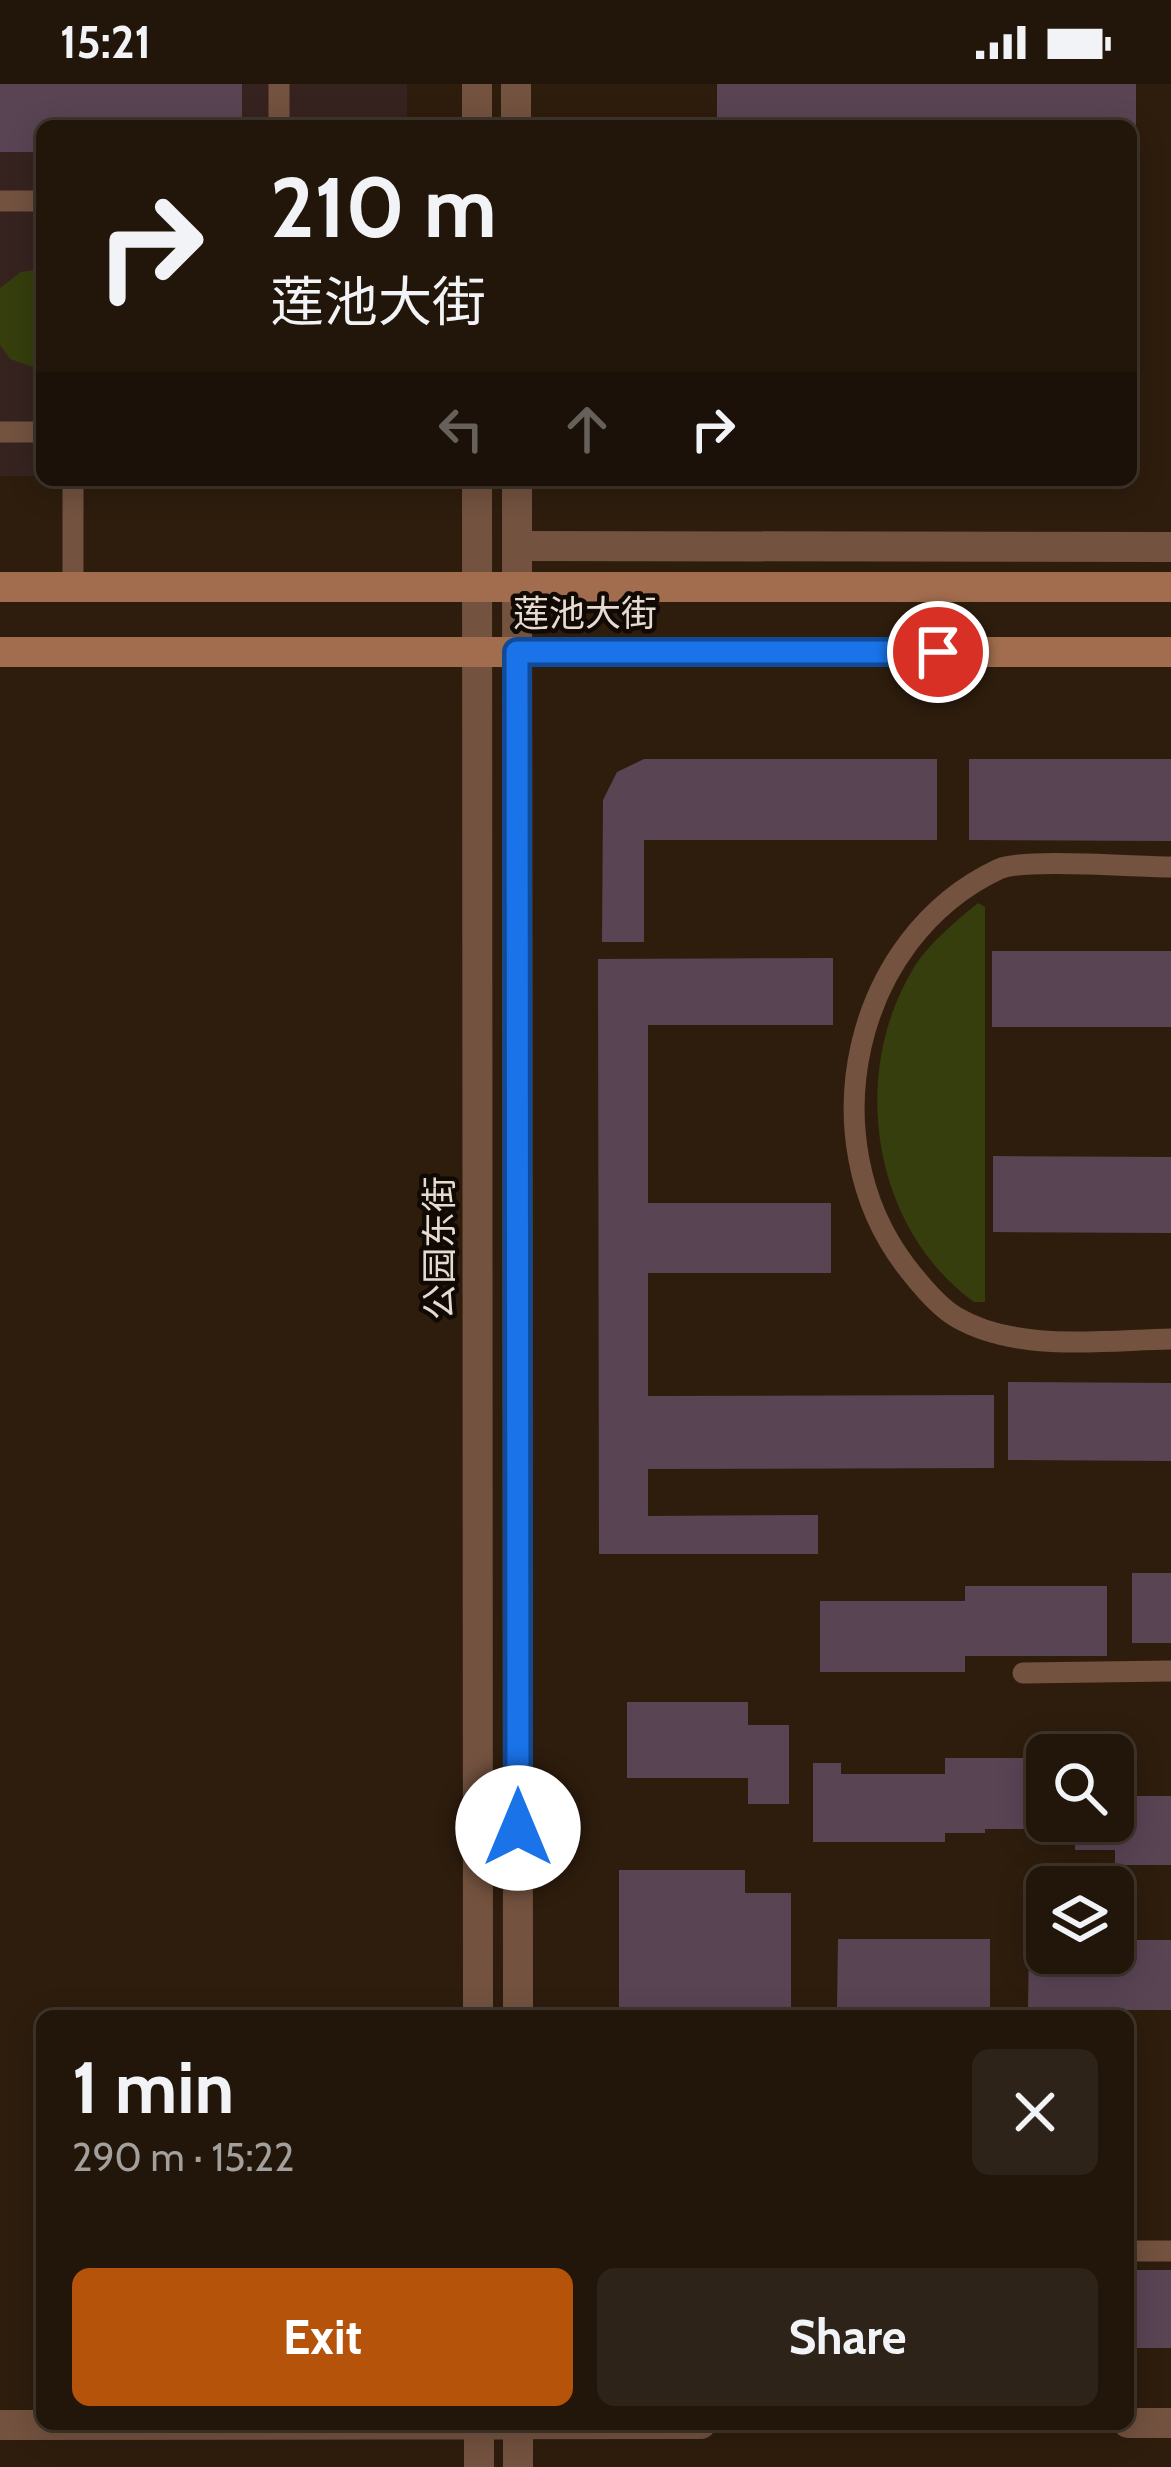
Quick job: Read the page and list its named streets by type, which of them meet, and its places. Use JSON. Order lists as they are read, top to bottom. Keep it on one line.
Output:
{"streets":{"main road":["莲池大街"],"street":["公园东街"]},"crossings":[["莲池大街","公园东街"]],"page":{"status":"15:21","turn":["210 m","莲池大街"],"heading":["1 min","290 m · 15:22"],"buttons":["Exit","Share"]}}
